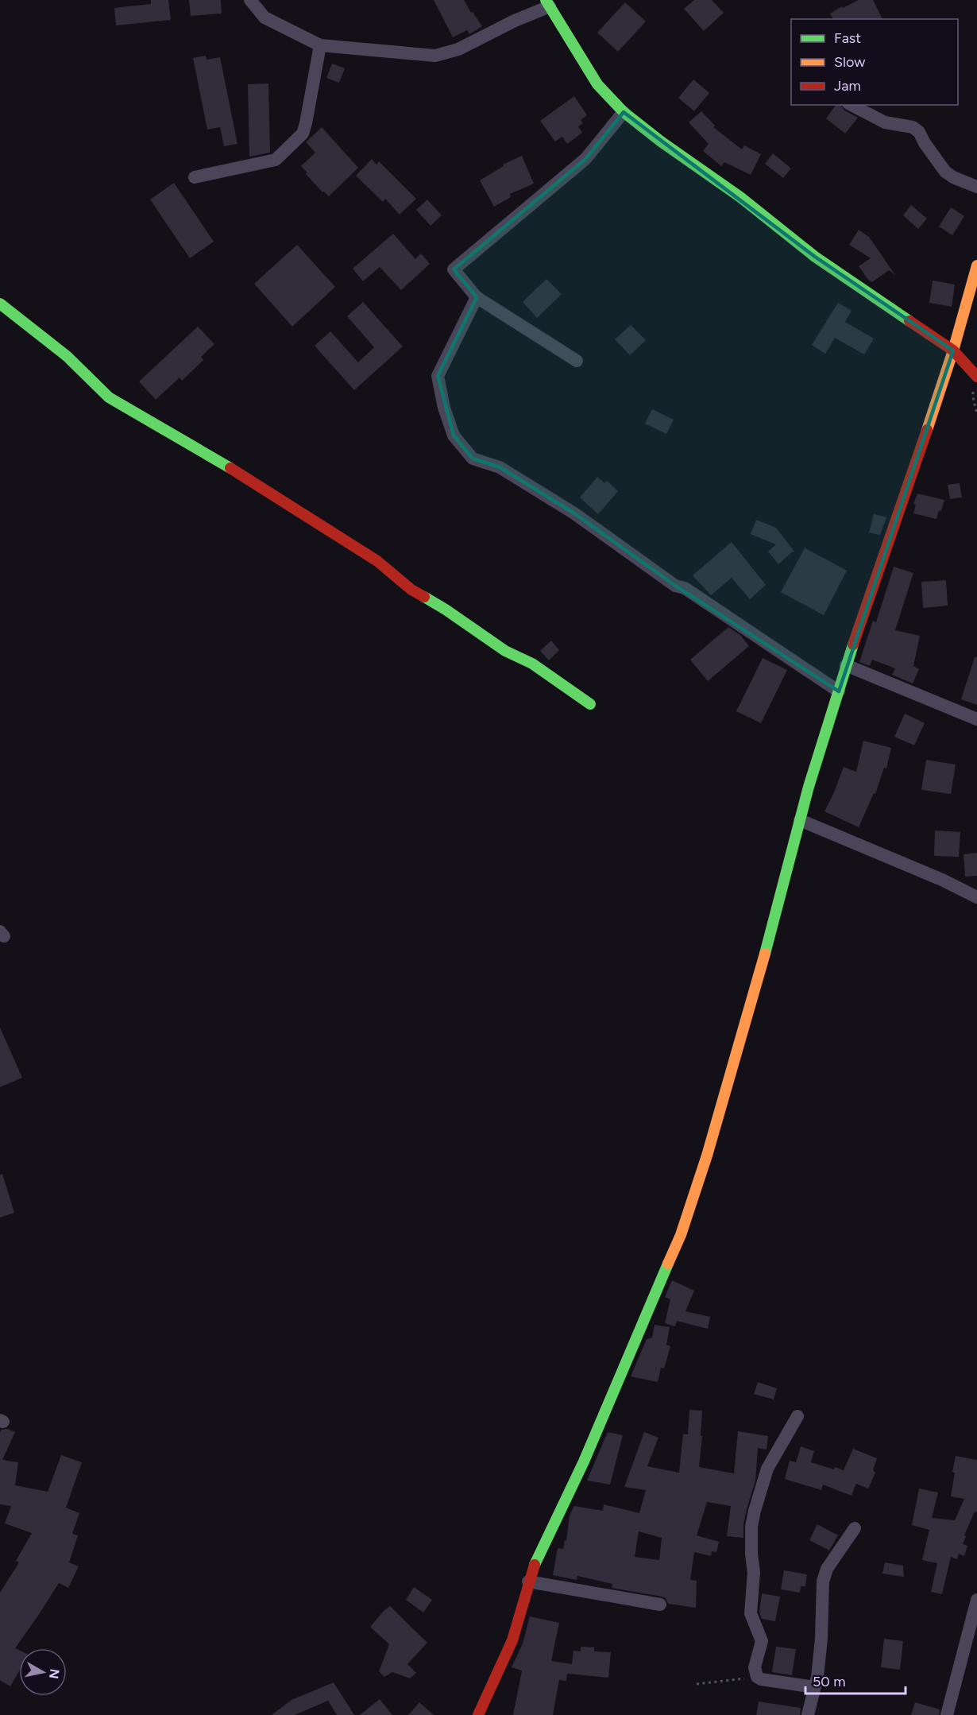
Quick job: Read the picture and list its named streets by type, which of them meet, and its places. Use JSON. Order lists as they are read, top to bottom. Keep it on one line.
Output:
{"legend":["Fast","Slow","Jam"],"scale_bar":"50 m","north":"right"}
